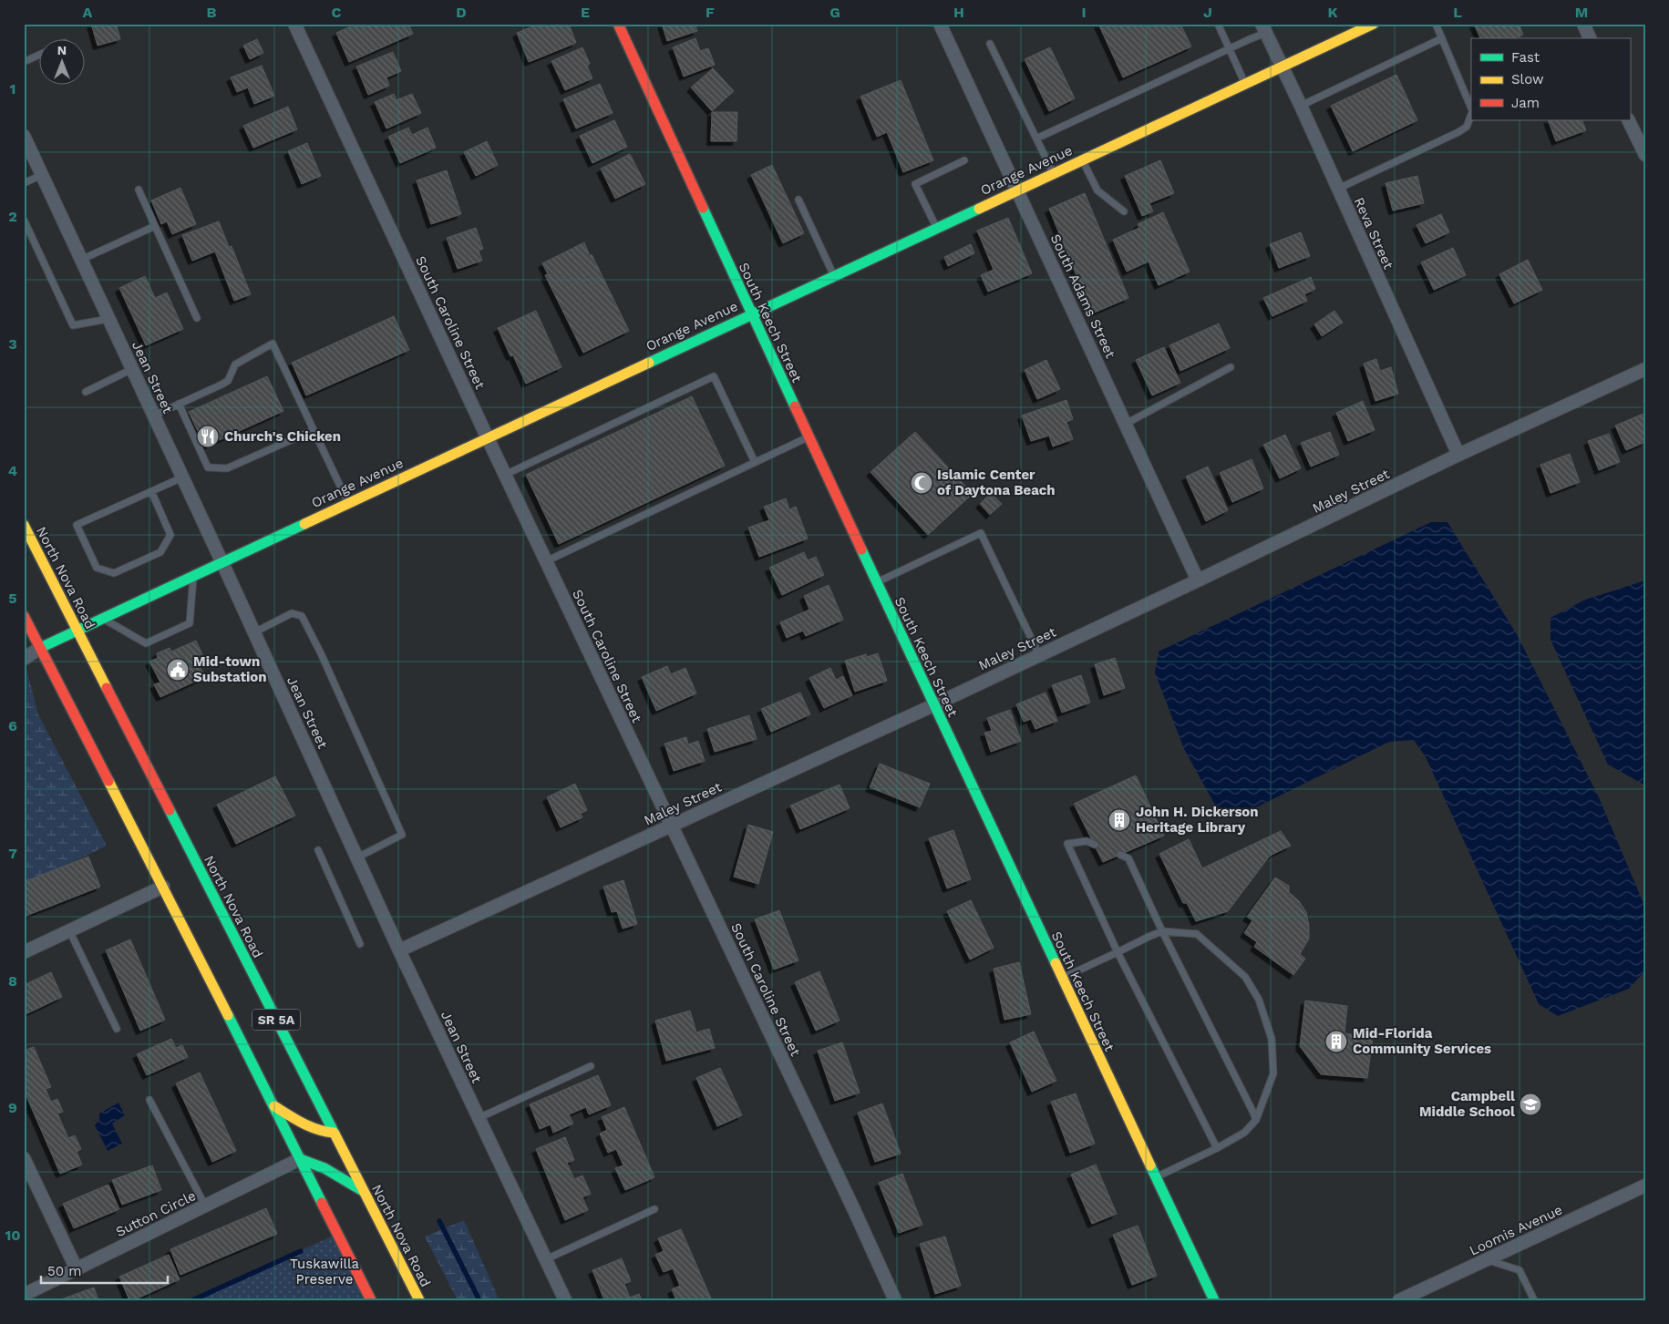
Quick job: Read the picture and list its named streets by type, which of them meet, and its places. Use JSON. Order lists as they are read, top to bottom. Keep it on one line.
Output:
{"streets":{"street":["Orange Avenue","Reva Street","South Adams Street","South Caroline Street","South Keech Street","Jean Street","Maley Street","North Nova Road","SR 5A","Sutton Circle","Loomis Avenue"]},"crossings":[["Orange Avenue","Reva Street"],["Orange Avenue","South Adams Street"],["Orange Avenue","South Caroline Street"],["Orange Avenue","South Keech Street"],["Orange Avenue","Jean Street"],["Orange Avenue","North Nova Road"],["Orange Avenue","SR 5A"],["Reva Street","Maley Street"],["South Adams Street","Maley Street"],["South Caroline Street","Maley Street"],["South Keech Street","Maley Street"],["Jean Street","Maley Street"],["SR 5A","Sutton Circle"]],"parks":["Tuskawilla Preserve"],"places":{"restaurant":["Church's Chicken"],"mosque":["Islamic Center of Daytona Beach"],"public building":["Mid-town Substation"],"building":["John H. Dickerson Heritage Library","Mid-Florida Community Services"],"school or university":["Campbell Middle School"]},"legend":["Fast","Slow","Jam"],"scale_bar":"50 m","north":"top","grid":{"columns":["A","B","C","D","E","F","G","H","I","J","K","L","M"],"rows":["1","2","3","4","5","6","7","8","9","10"]}}
